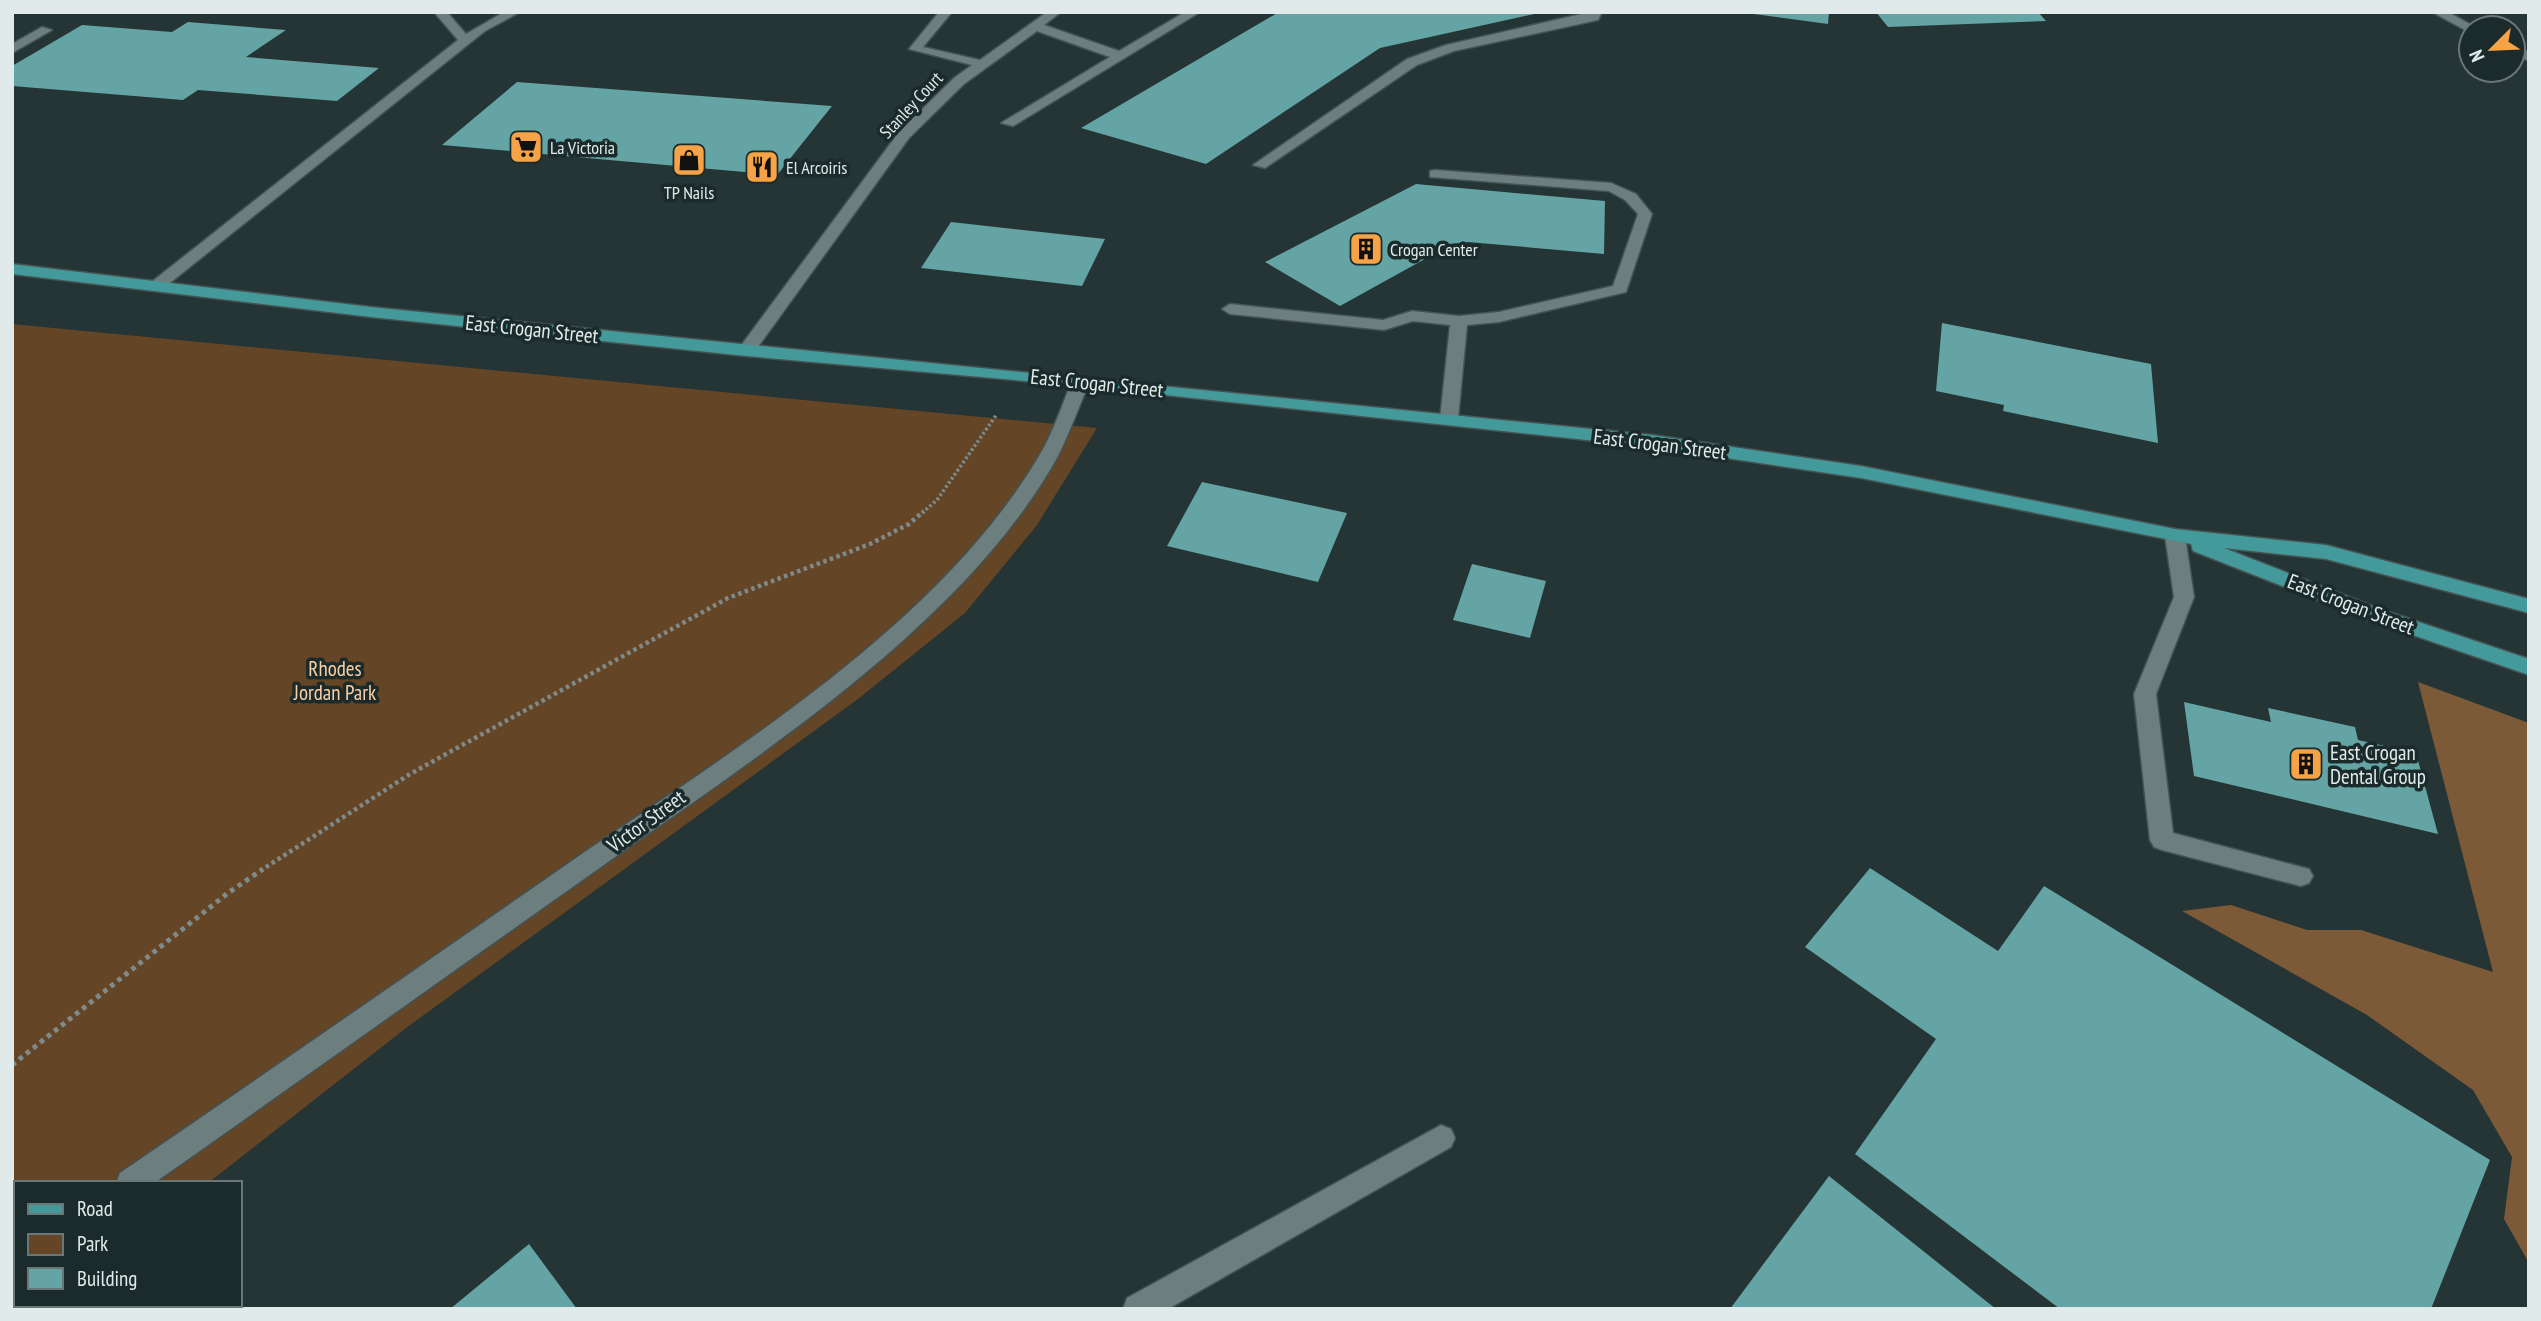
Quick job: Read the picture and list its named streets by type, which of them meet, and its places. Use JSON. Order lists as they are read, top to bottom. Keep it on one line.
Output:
{"streets":{"main road":["East Crogan Street"],"street":["Stanley Court","Victor Street"]},"crossings":[["Stanley Court","East Crogan Street"],["East Crogan Street","Victor Street"]],"parks":["Rhodes Jordan Park"],"places":{"supermarket":["La Victoria"],"shop":["TP Nails"],"restaurant":["El Arcoiris"],"building":["Crogan Center","East Crogan Dental Group"]},"legend":["Road","Park","Building"],"north":"bottom left"}
